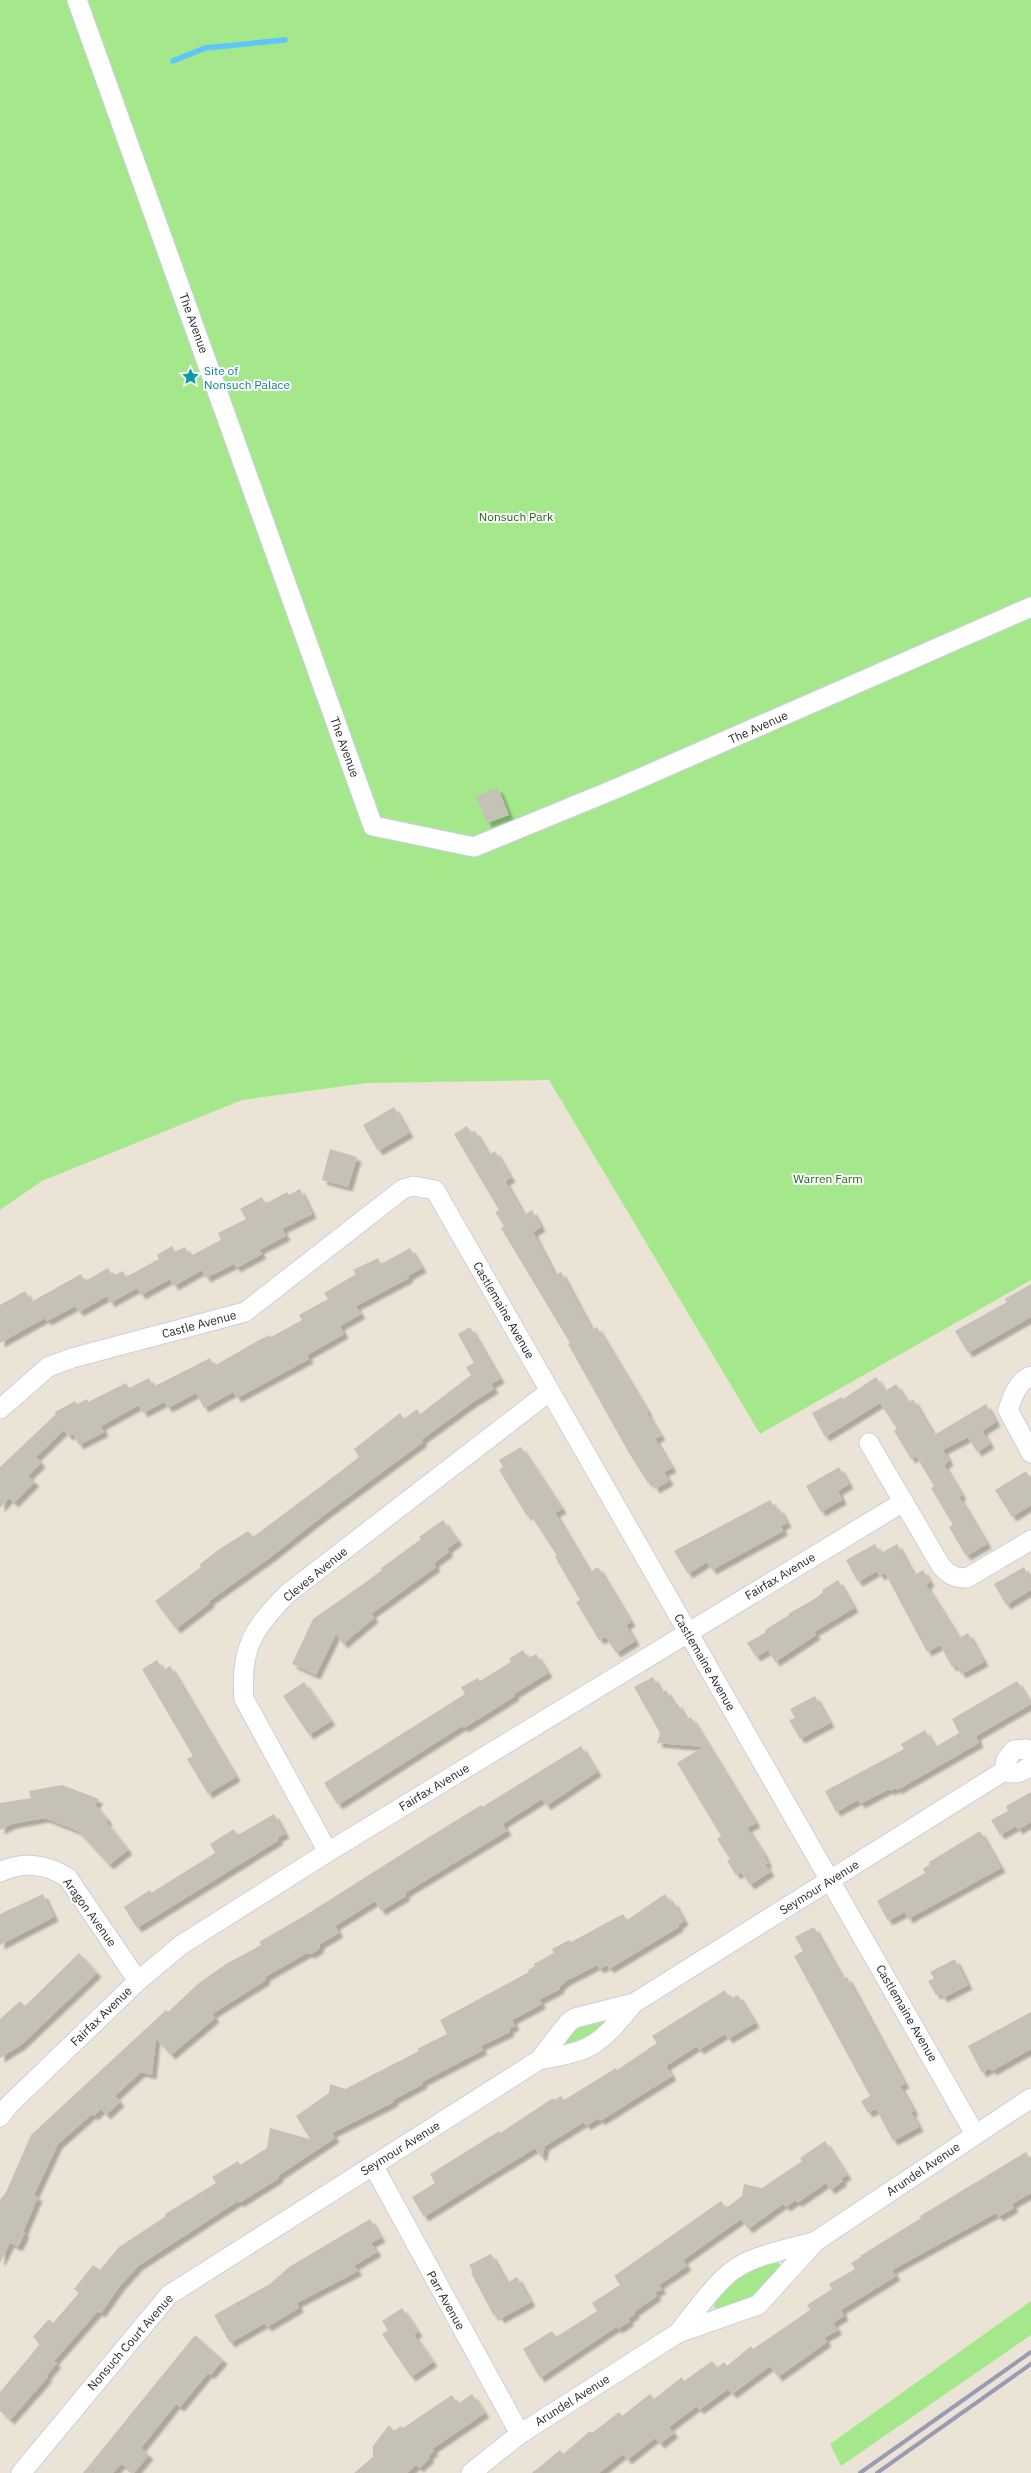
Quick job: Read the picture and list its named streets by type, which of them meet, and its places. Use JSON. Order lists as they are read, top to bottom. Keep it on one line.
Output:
{"streets":{"street":["The Avenue","Castlemaine Avenue","Castle Avenue","Cleves Avenue","Fairfax Avenue","Seymour Avenue","Aragon Avenue","Arundel Avenue","Parr Avenue","Nonsuch Court Avenue"]},"crossings":[["Castlemaine Avenue","Castle Avenue"],["Castlemaine Avenue","Cleves Avenue"],["Castlemaine Avenue","Fairfax Avenue"],["Castlemaine Avenue","Seymour Avenue"],["Castlemaine Avenue","Arundel Avenue"],["Cleves Avenue","Fairfax Avenue"],["Fairfax Avenue","Aragon Avenue"],["Seymour Avenue","Parr Avenue"],["Seymour Avenue","Nonsuch Court Avenue"],["Arundel Avenue","Parr Avenue"]],"parks":["Nonsuch Park","Warren Farm"],"places":{"place":["Site of Nonsuch Palace"]}}
